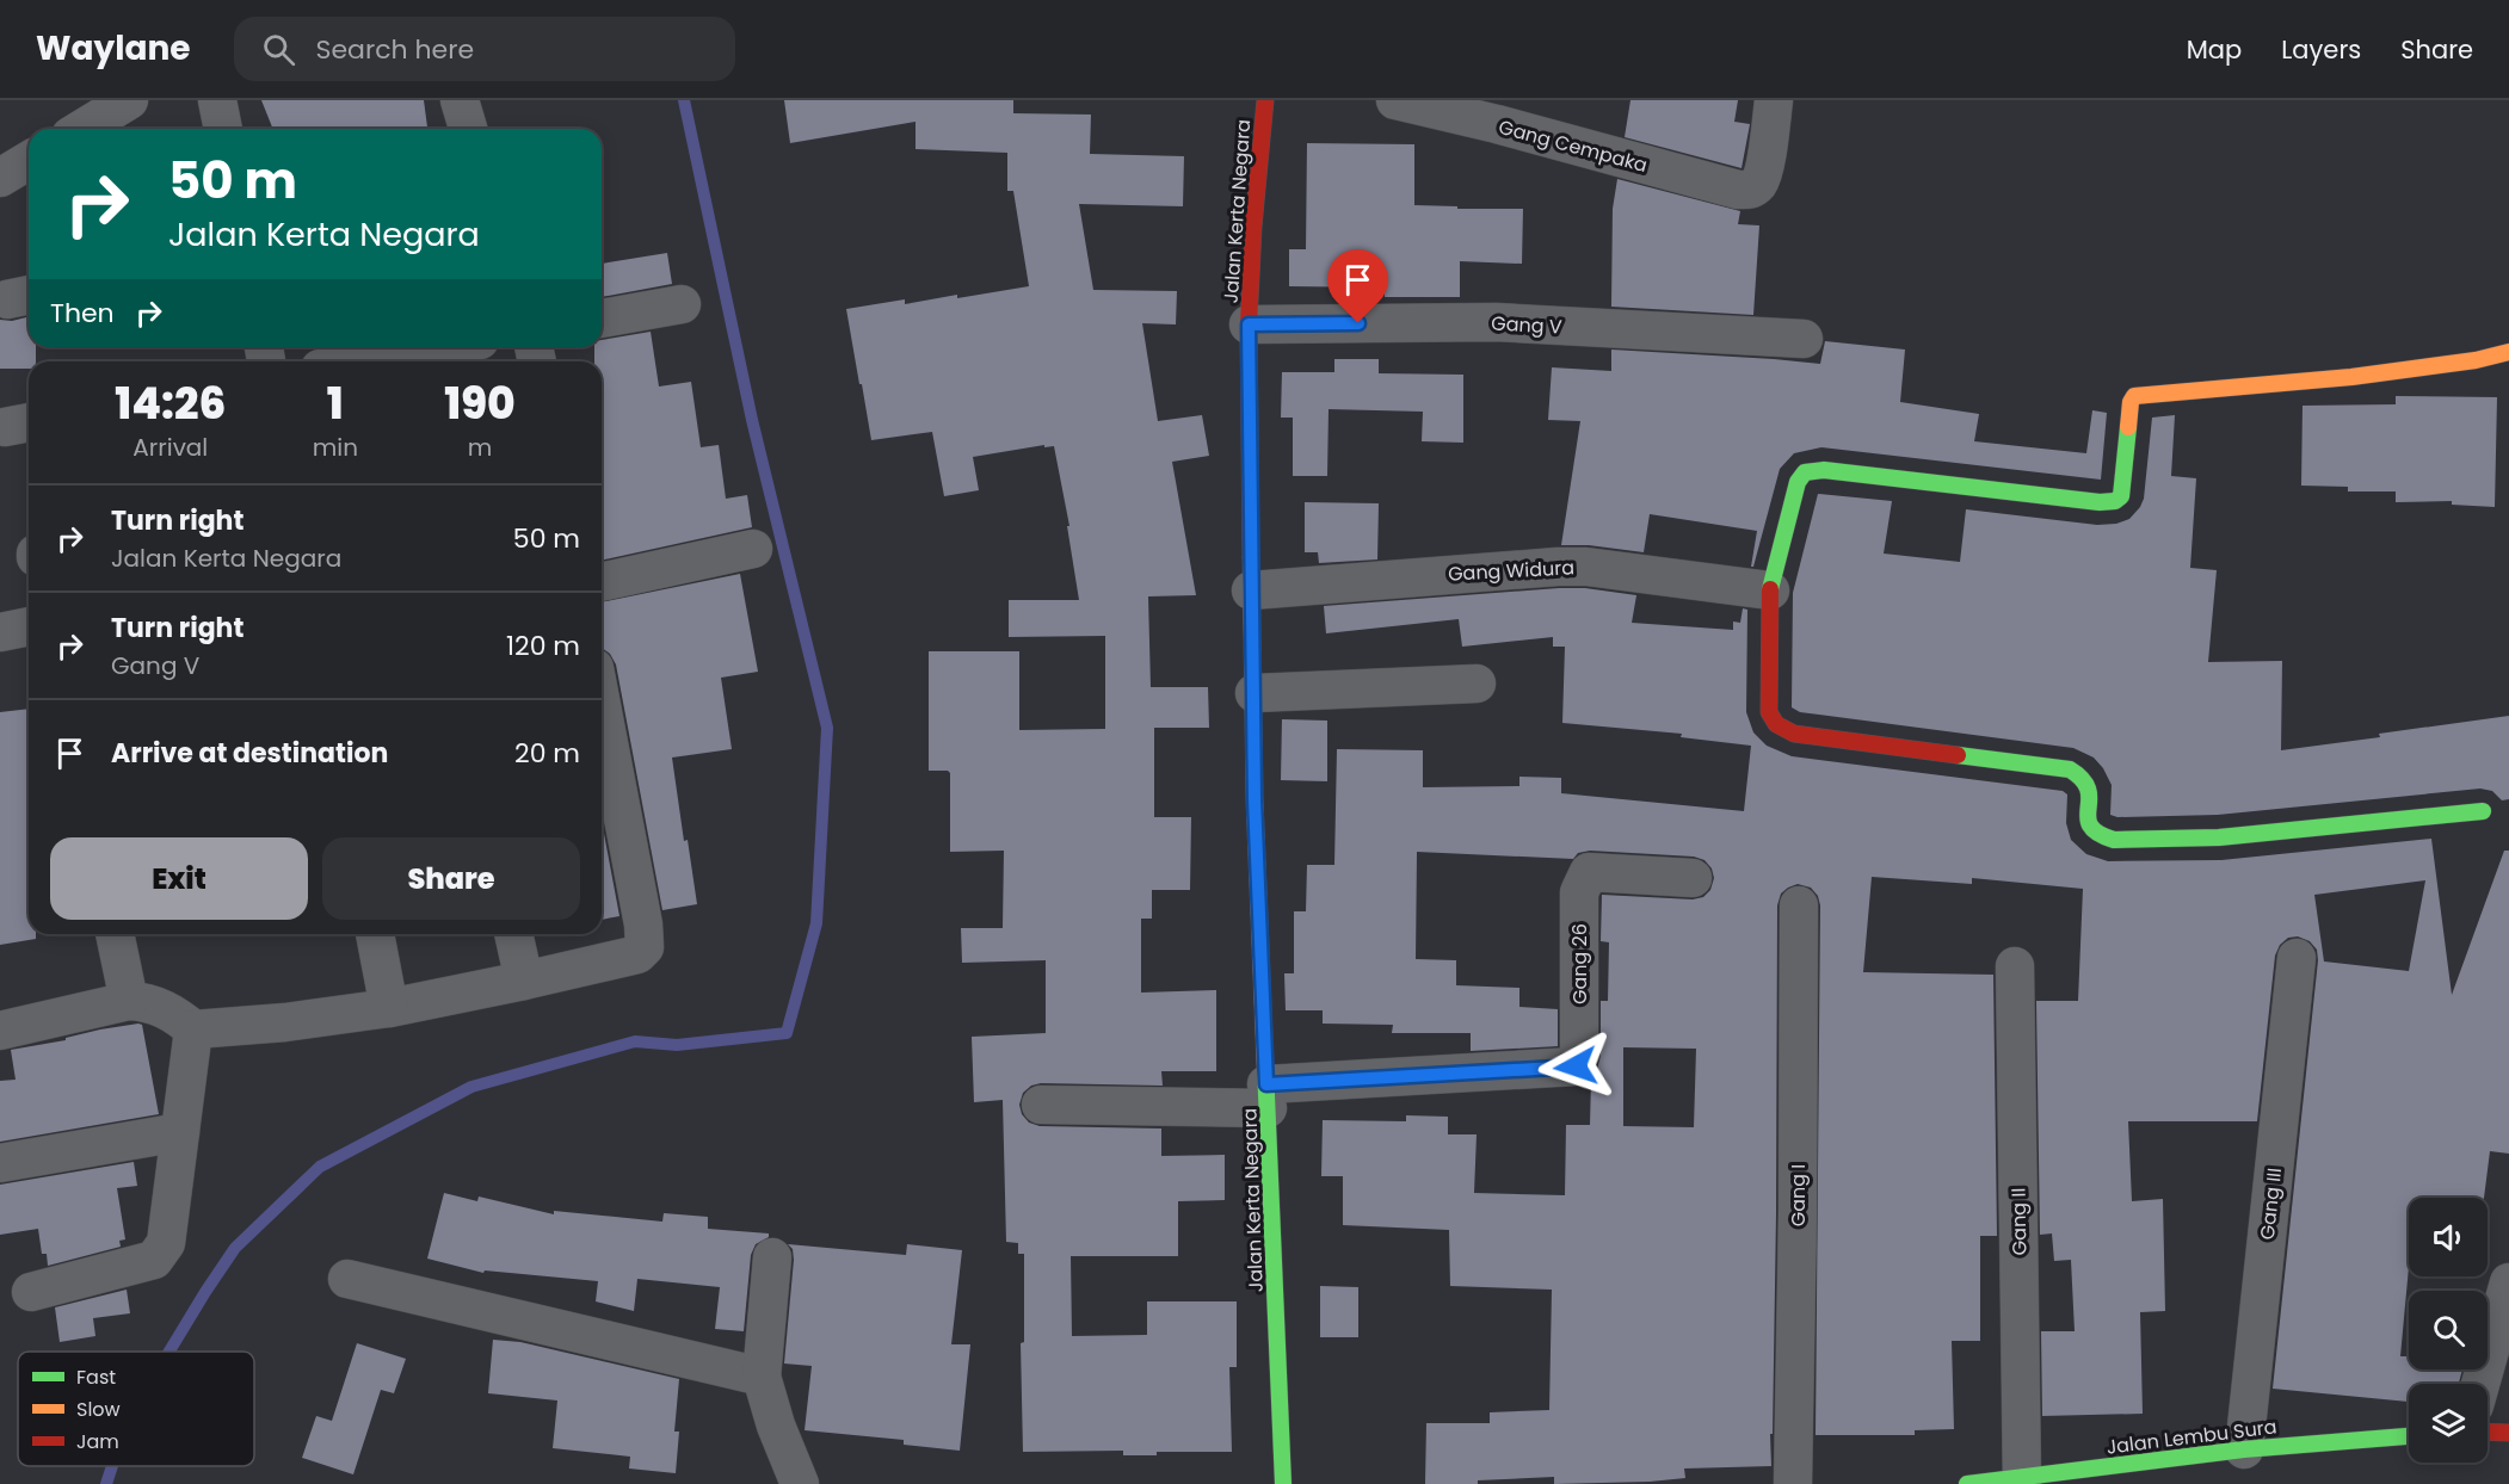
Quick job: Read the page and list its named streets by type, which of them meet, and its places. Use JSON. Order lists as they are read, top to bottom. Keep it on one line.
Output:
{"streets":{"street":["Gang Cempaka","Jalan Kerta Negara","Gang V","Gang Widura","Gang 26","Gang I","Gang III","Gang II","Jalan Lembu Sura"]},"crossings":[["Jalan Kerta Negara","Gang V"],["Jalan Kerta Negara","Gang Widura"],["Jalan Kerta Negara","Gang 26"],["Gang III","Jalan Lembu Sura"],["Gang II","Jalan Lembu Sura"]],"legend":["Fast","Slow","Jam"],"page":{"header":"Waylane","search":"Search here","nav":["Map","Layers","Share"],"turn":["50 m","Jalan Kerta Negara"],"then":"Then","eta":["14:26","Arrival","1","min","190","m"],"list":[{"name":"Turn right","note":"Jalan Kerta Negara","value":"50 m"},{"name":"Turn right","note":"Gang V","value":"120 m"},{"name":"Arrive at destination","value":"20 m"}],"buttons":["Exit","Share"]}}
